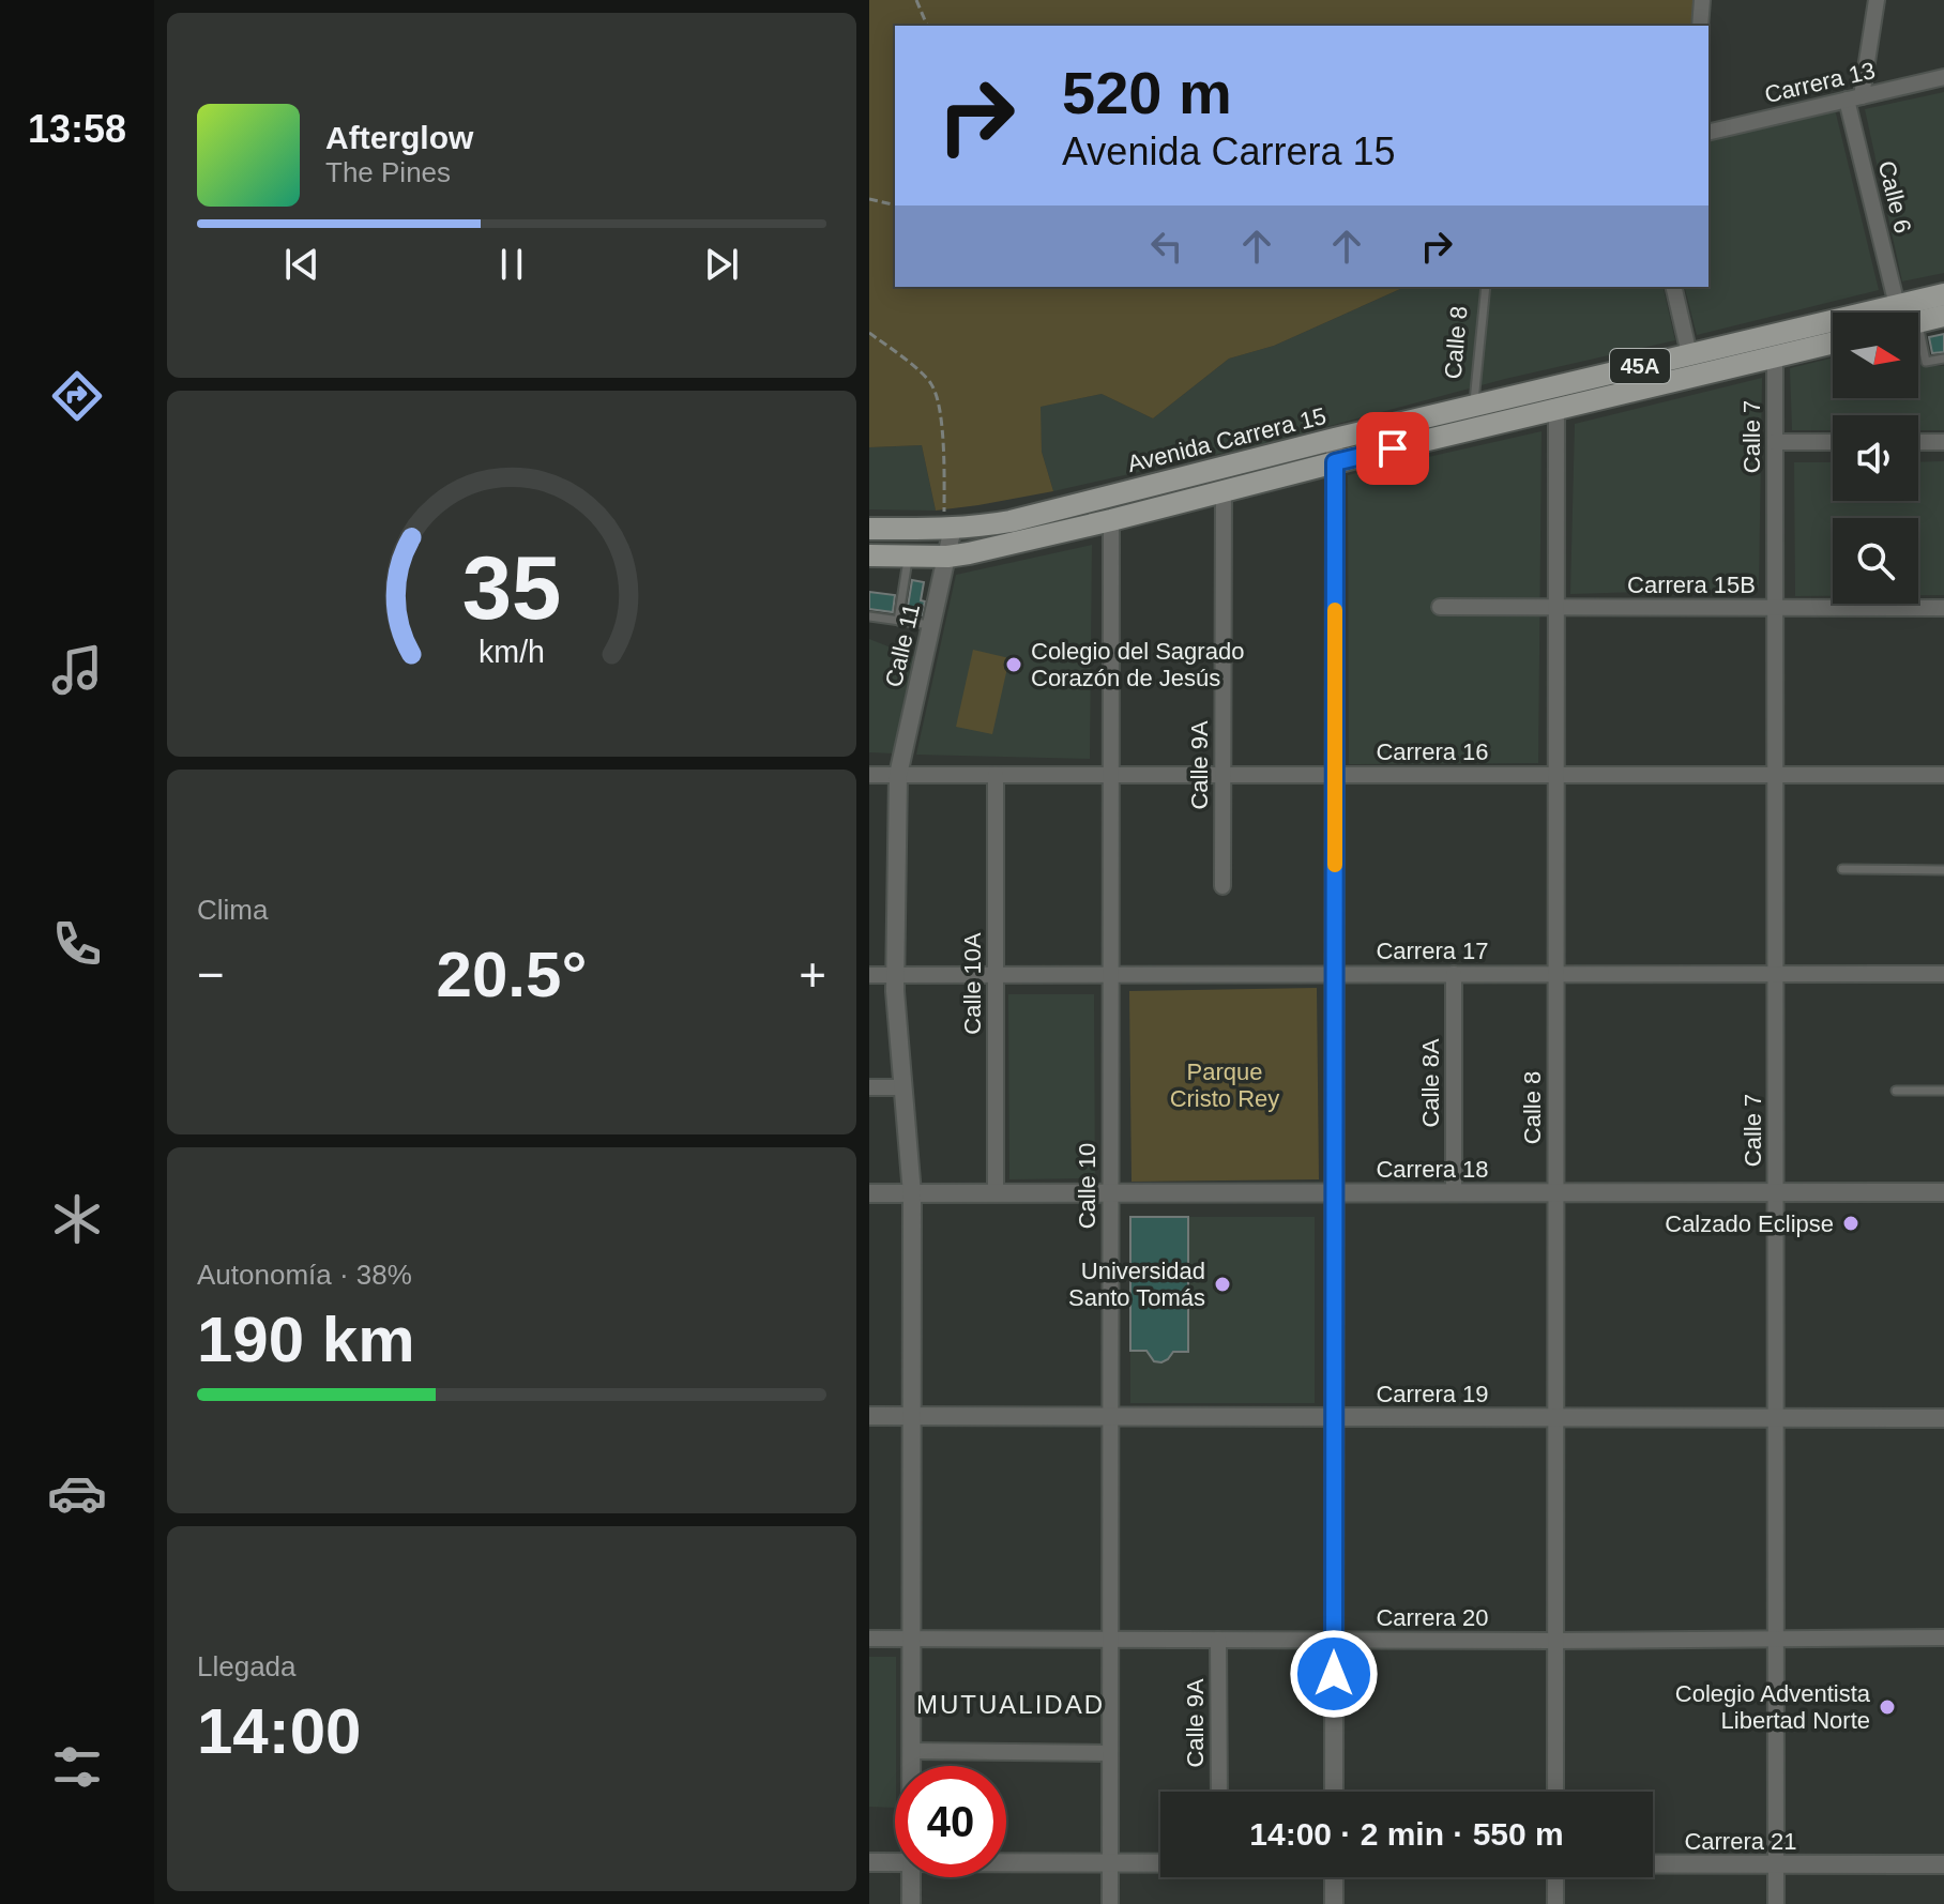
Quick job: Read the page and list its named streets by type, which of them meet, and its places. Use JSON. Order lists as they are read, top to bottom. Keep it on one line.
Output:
{"streets":{"main road":["45A","Avenida Carrera 15"],"street":["Carrera 13","Calle 6","Calle 8","Calle 7","Carrera 15B","Calle 11","Carrera 16","Calle 9A","Carrera 17","Calle 10A","Calle 8A","Carrera 18","Calle 10","Carrera 19","Carrera 20","Carrera 21"]},"crossings":[["Carrera 13","Calle 6"],["Calle 8","Avenida Carrera 15"],["Calle 8","Carrera 15B"],["Calle 8","Carrera 16"],["Calle 8","Carrera 17"],["Calle 8","Carrera 18"],["Calle 8","Carrera 19"],["Calle 8","Carrera 20"],["Calle 7","Avenida Carrera 15"],["Calle 7","Carrera 15B"],["Calle 7","Carrera 16"],["Calle 7","Carrera 17"],["Calle 7","Carrera 18"],["Calle 7","Carrera 19"],["Calle 7","Carrera 20"],["Calle 7","Carrera 21"],["Avenida Carrera 15","Calle 11"],["Avenida Carrera 15","Calle 9A"],["Avenida Carrera 15","Calle 10"],["Calle 11","Carrera 16"],["Calle 11","Carrera 17"],["Calle 11","Carrera 18"],["Calle 11","Carrera 19"],["Calle 11","Carrera 20"],["Carrera 16","Calle 9A"],["Carrera 16","Calle 10A"],["Carrera 16","Calle 10"],["Calle 9A","Carrera 20"],["Carrera 17","Calle 10A"],["Carrera 17","Calle 8A"],["Carrera 17","Calle 10"],["Calle 10A","Carrera 18"],["Calle 8A","Carrera 18"],["Carrera 18","Calle 10"],["Calle 10","Carrera 19"],["Calle 10","Carrera 20"],["Calle 10","Carrera 21"]],"districts":["MUTUALIDAD"],"parks":["Parque Cristo Rey"],"places":["Colegio del Sagrado Corazón de Jesús","Calzado Eclipse","Universidad Santo Tomás","Colegio Adventista Libertad Norte"],"north":"right","page":{"tabs":"13:58","turn":["520 m","Avenida Carrera 15"],"song":["Afterglow","The Pines"],"tile":["Clima",["Autonomía · 38%","190 km"],["Llegada","14:00"]],"heat":["−","20.5°","+"],"limit":"40","trip":"14:00 · 2 min · 550 m","gauge":["35","km/h"]}}
